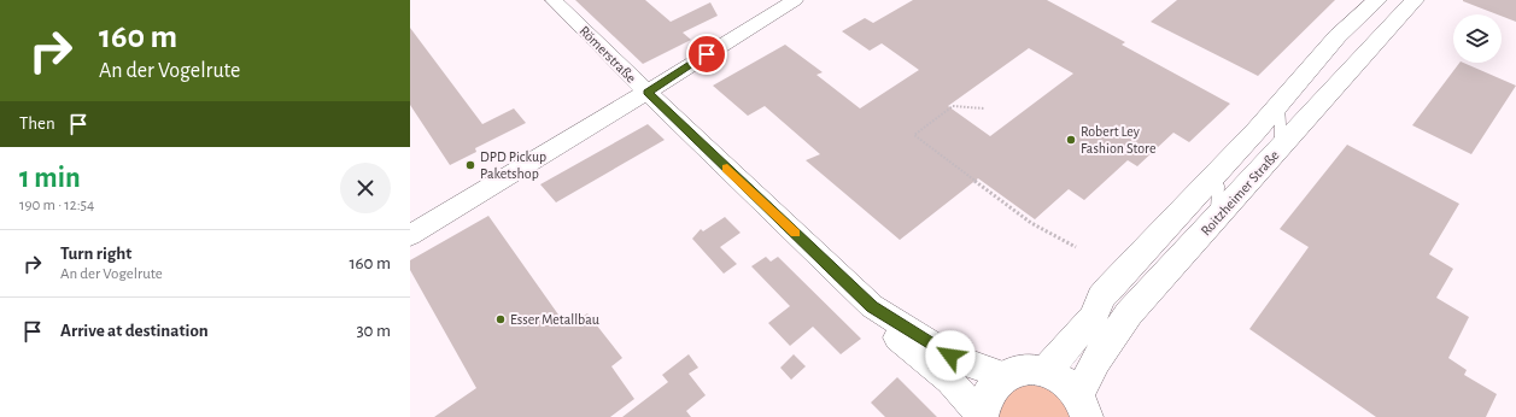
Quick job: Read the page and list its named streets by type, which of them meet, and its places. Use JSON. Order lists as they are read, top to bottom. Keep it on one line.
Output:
{"streets":{"street":["Römerstraße","Roitzheimer Straße"]},"places":["Robert Ley Fashion Store","DPD Pickup Paketshop","Esser Metallbau"],"page":{"turn":["160 m","An der Vogelrute"],"then":"Then","heading":["1 min","190 m · 12:54"],"list":[{"name":"Turn right","note":"An der Vogelrute","value":"160 m"},{"name":"Arrive at destination","value":"30 m"}]}}
